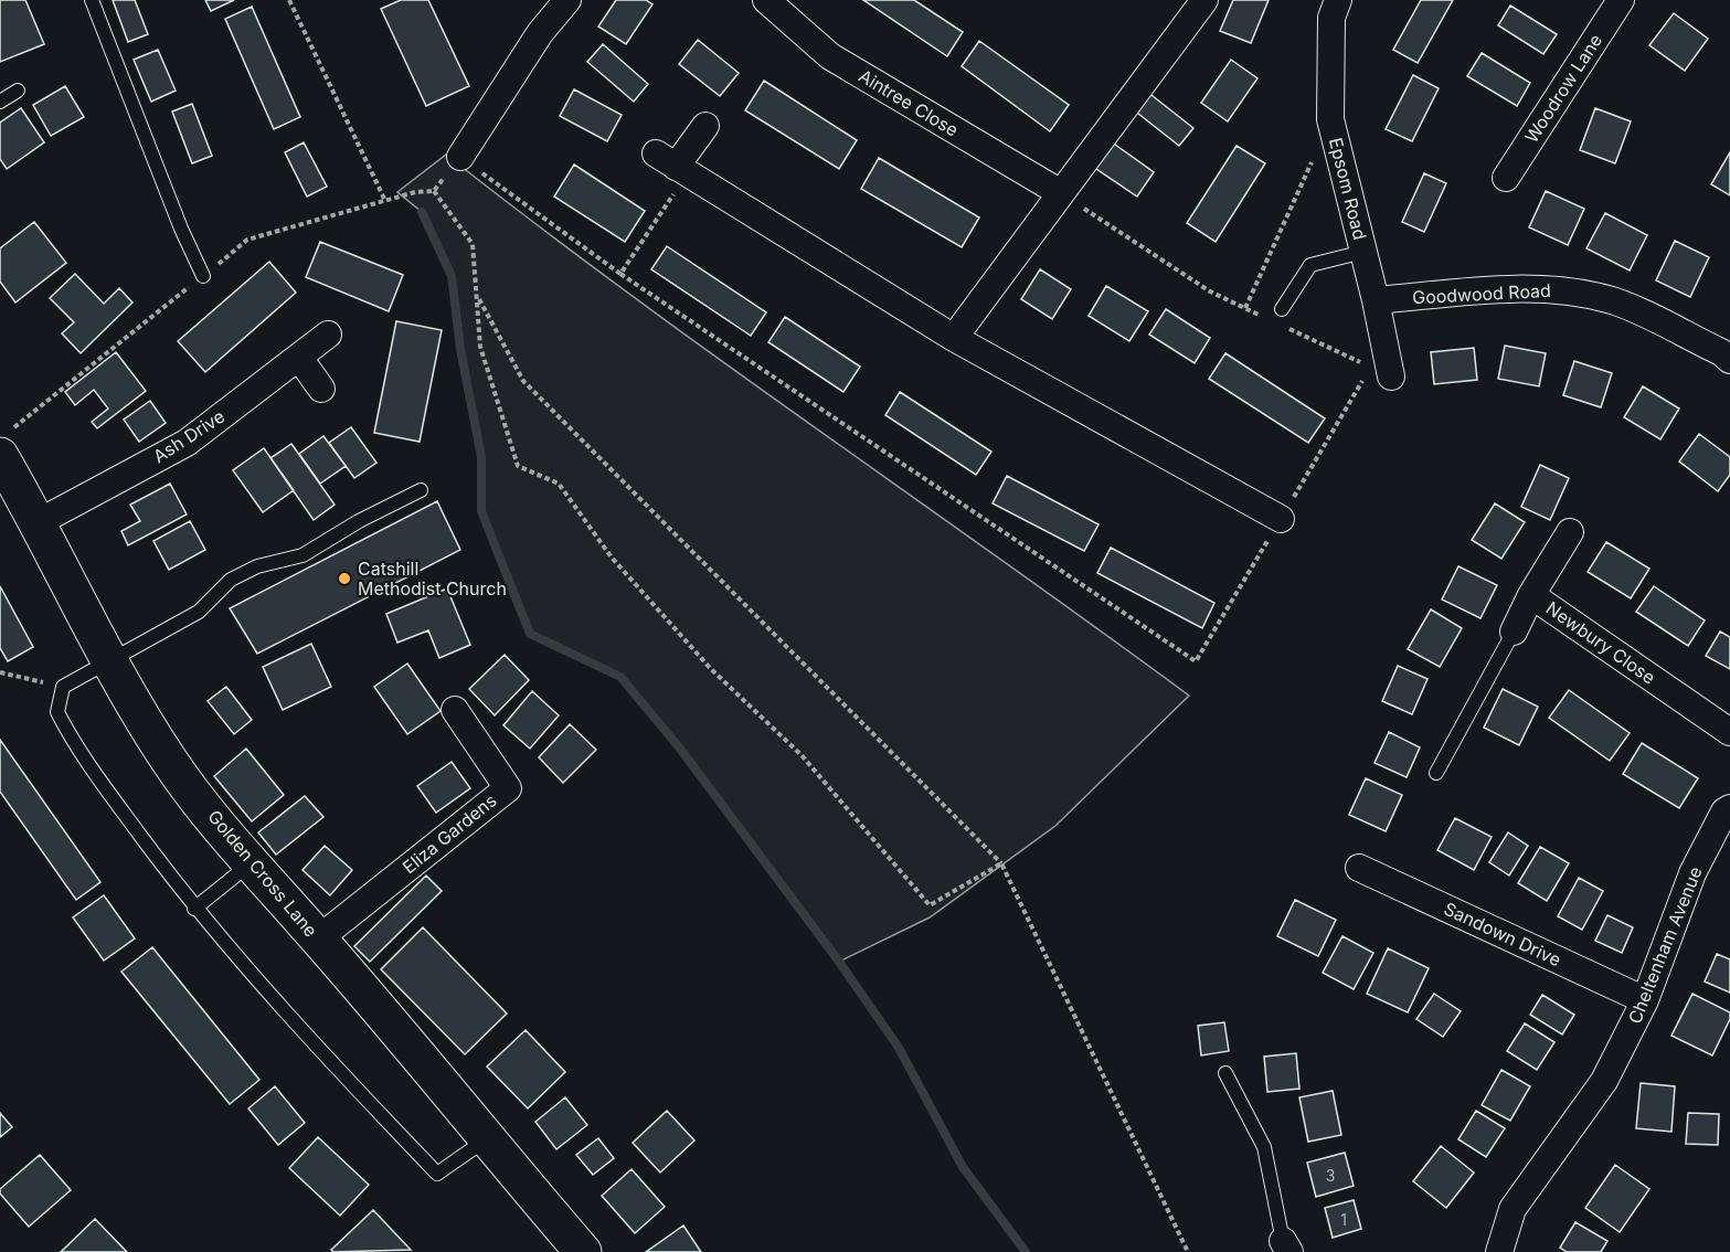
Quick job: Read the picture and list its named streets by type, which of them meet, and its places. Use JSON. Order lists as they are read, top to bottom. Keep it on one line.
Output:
{"streets":{"main road":["Golden Cross Lane"],"street":["Woodrow Lane","Aintree Close","Epsom Road","Goodwood Road","Ash Drive","Newbury Close","Eliza Gardens","Sandown Drive","Cheltenham Avenue"]},"crossings":[["Epsom Road","Goodwood Road"],["Ash Drive","Golden Cross Lane"],["Eliza Gardens","Golden Cross Lane"],["Sandown Drive","Cheltenham Avenue"]],"places":["Catshill Methodist Church"],"house_numbers":["3","1"]}
